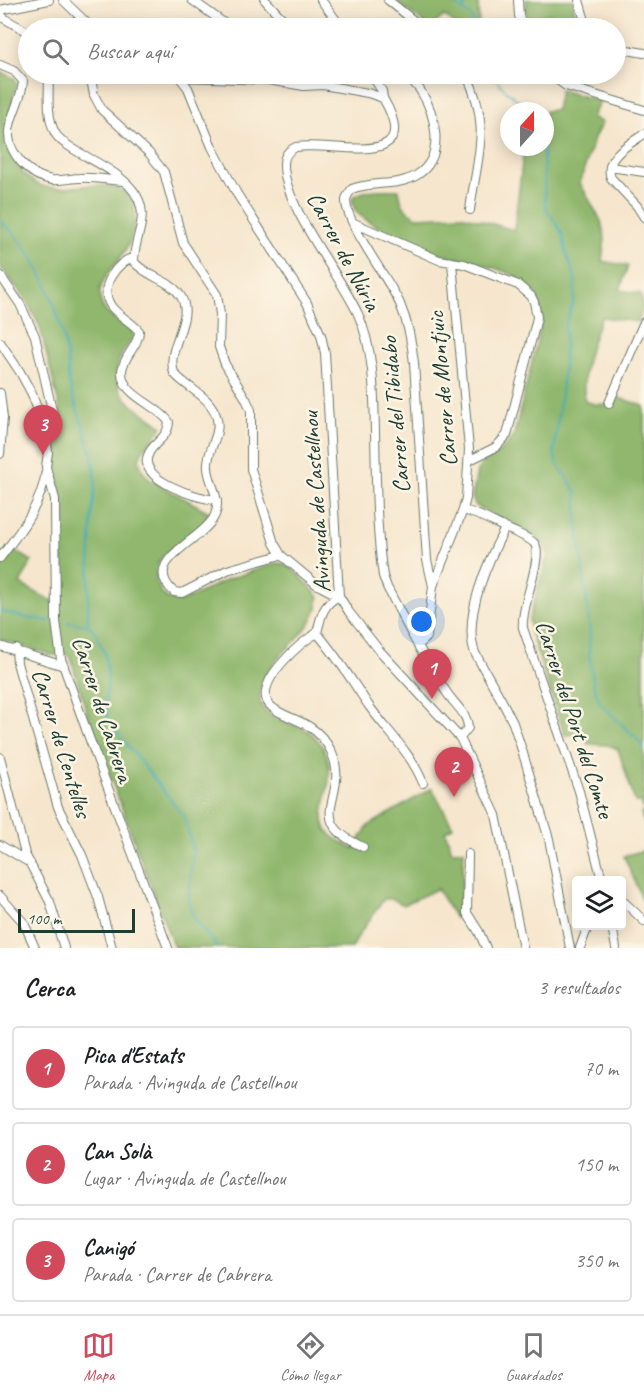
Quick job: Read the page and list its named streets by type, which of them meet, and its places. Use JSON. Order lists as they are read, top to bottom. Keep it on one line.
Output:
{"streets":{"street":["Carrer de Núria","Carrer de Montjuic","Carrer del Tibidabo","Avinguda de Castellnou","Carrer de Cabrera","Carrer del Port del Comte","Carrer de Centelles"]},"crossings":[["Carrer de Núria","Carrer de Montjuic"],["Carrer de Núria","Avinguda de Castellnou"],["Carrer de Montjuic","Carrer del Tibidabo"],["Carrer de Montjuic","Carrer del Port del Comte"]],"scale_bar":"100 m","north":"top","page":{"search":"Buscar aquí","pins":["3","1","2"],"scale":"100 m","heading":["Cerca","3 resultados"],"list":[{"mark":"1","name":"Pica d'Estats","note":"Parada · Avinguda de Castellnou","value":"70 m"},{"mark":"2","name":"Can Solà","note":"Lugar · Avinguda de Castellnou","value":"150 m"},{"mark":"3","name":"Canigó","note":"Parada · Carrer de Cabrera","value":"350 m"}],"nav":["Mapa","Cómo llegar","Guardados"]}}
